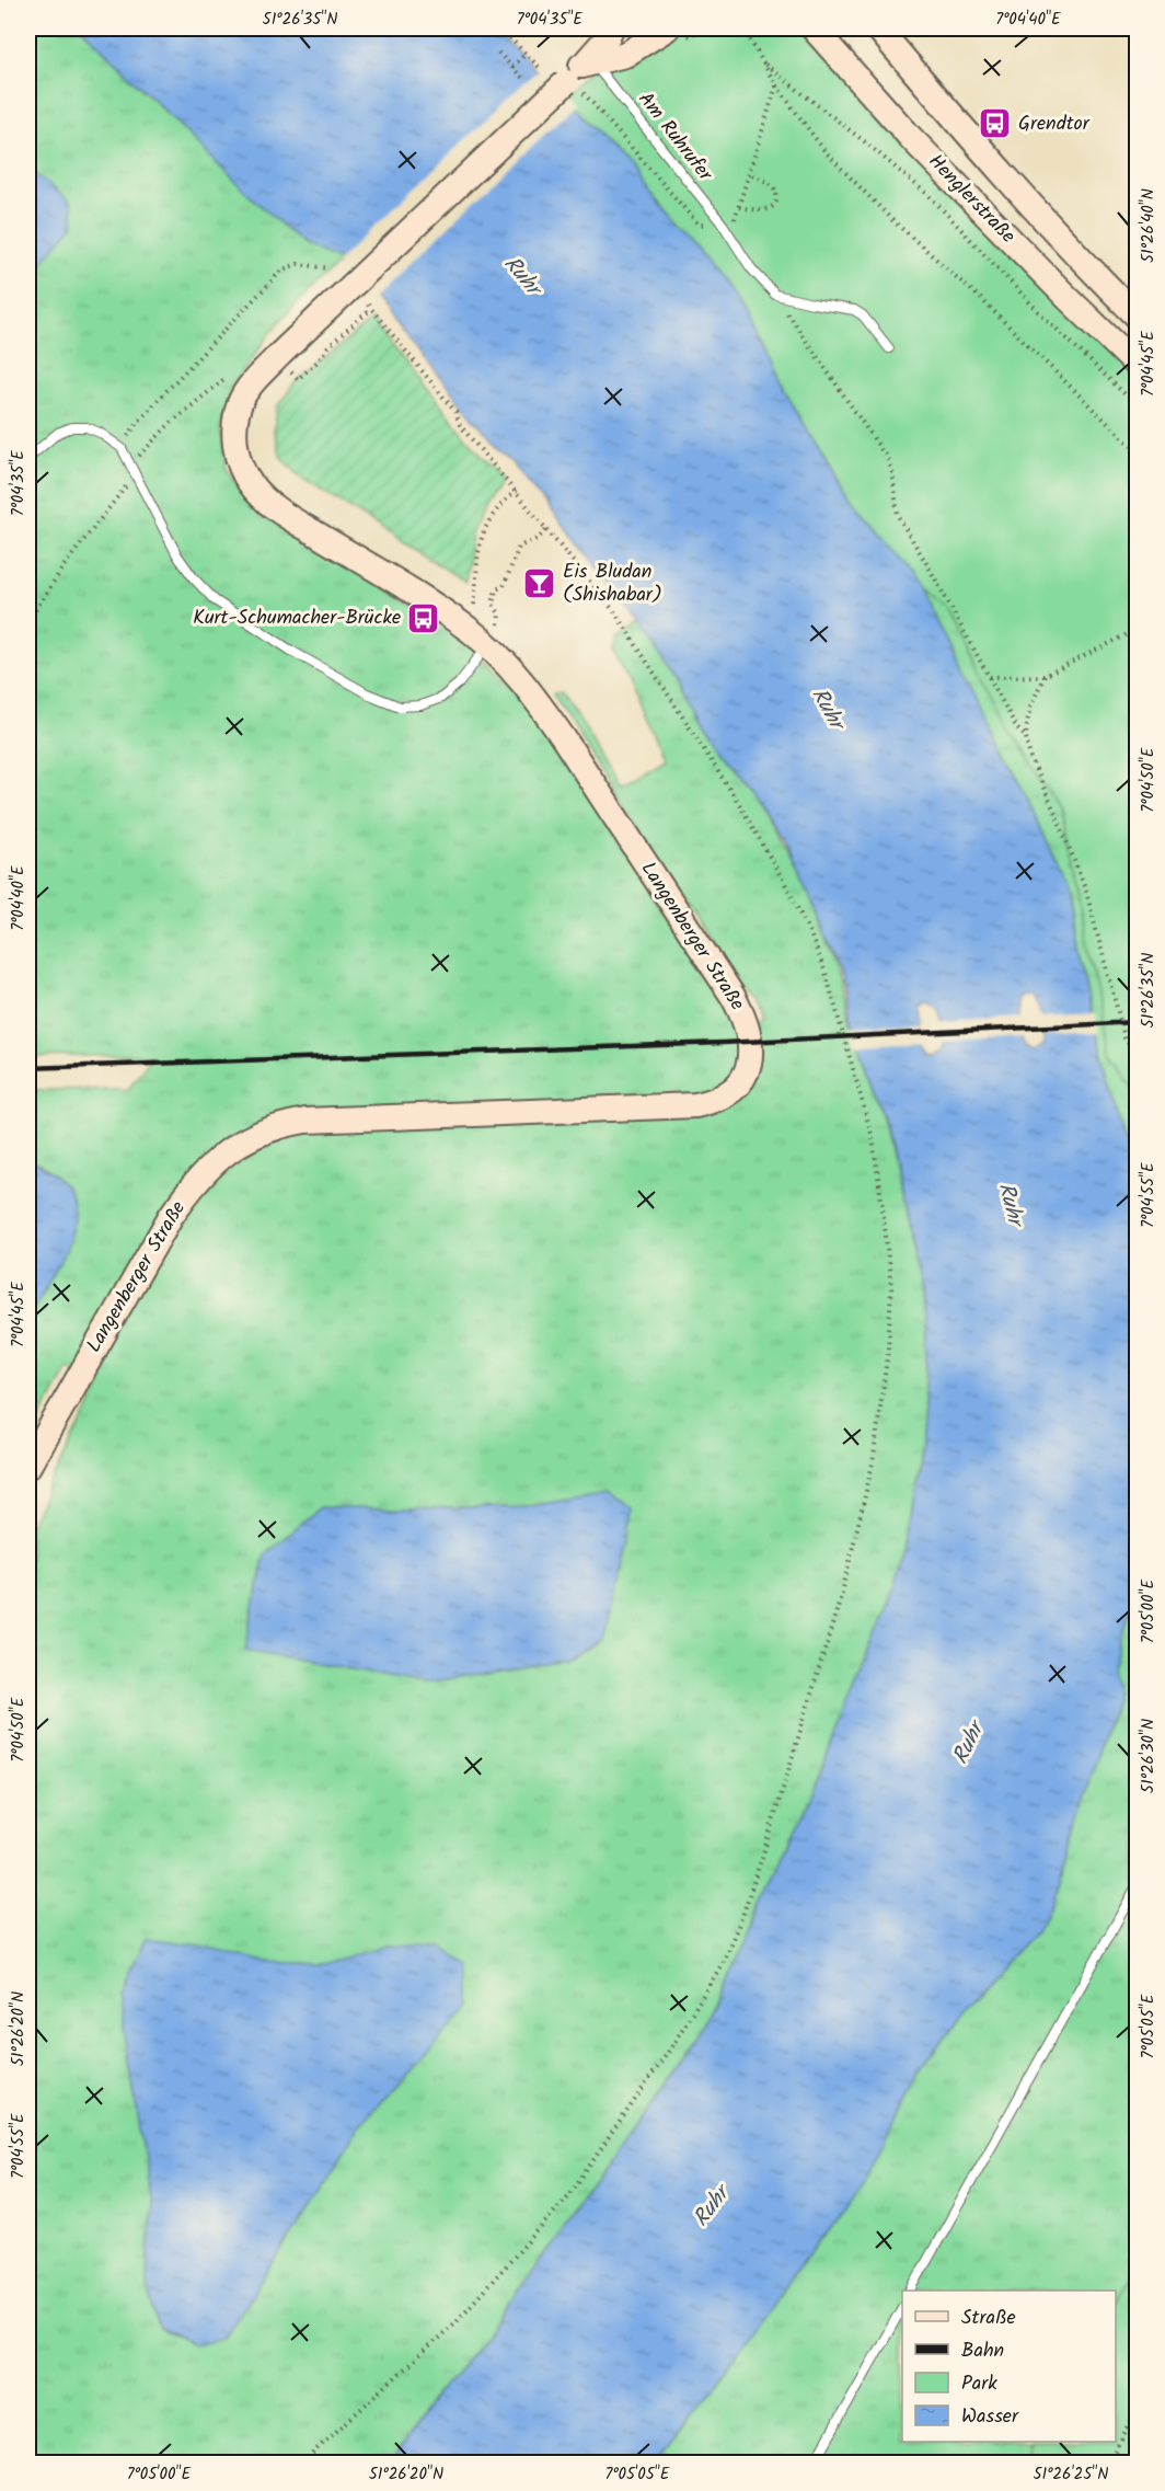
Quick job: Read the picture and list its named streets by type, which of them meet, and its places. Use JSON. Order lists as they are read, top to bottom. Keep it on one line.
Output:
{"streets":{"main road":["Henglerstraße","Langenberger Straße"],"lane":["Am Ruhrufer"]},"crossings":[["Am Ruhrufer","Langenberger Straße"]],"water":["Ruhr"],"places":{"bus stop":["Grendtor","Kurt-Schumacher-Brücke"],"bar":["Eis Bludan (Shishabar)"]},"legend":["Straße","Bahn","Park","Wasser"],"coordinates":["51°26'35\"N","7°04'35\"E","7°04'40\"E","51°26'40\"N","7°04'45\"E","7°04'50\"E","7°04'55\"E","7°05'00\"E","51°26'30\"N","7°05'05\"E","51°26'20\"N","51°26'25\"N"]}
